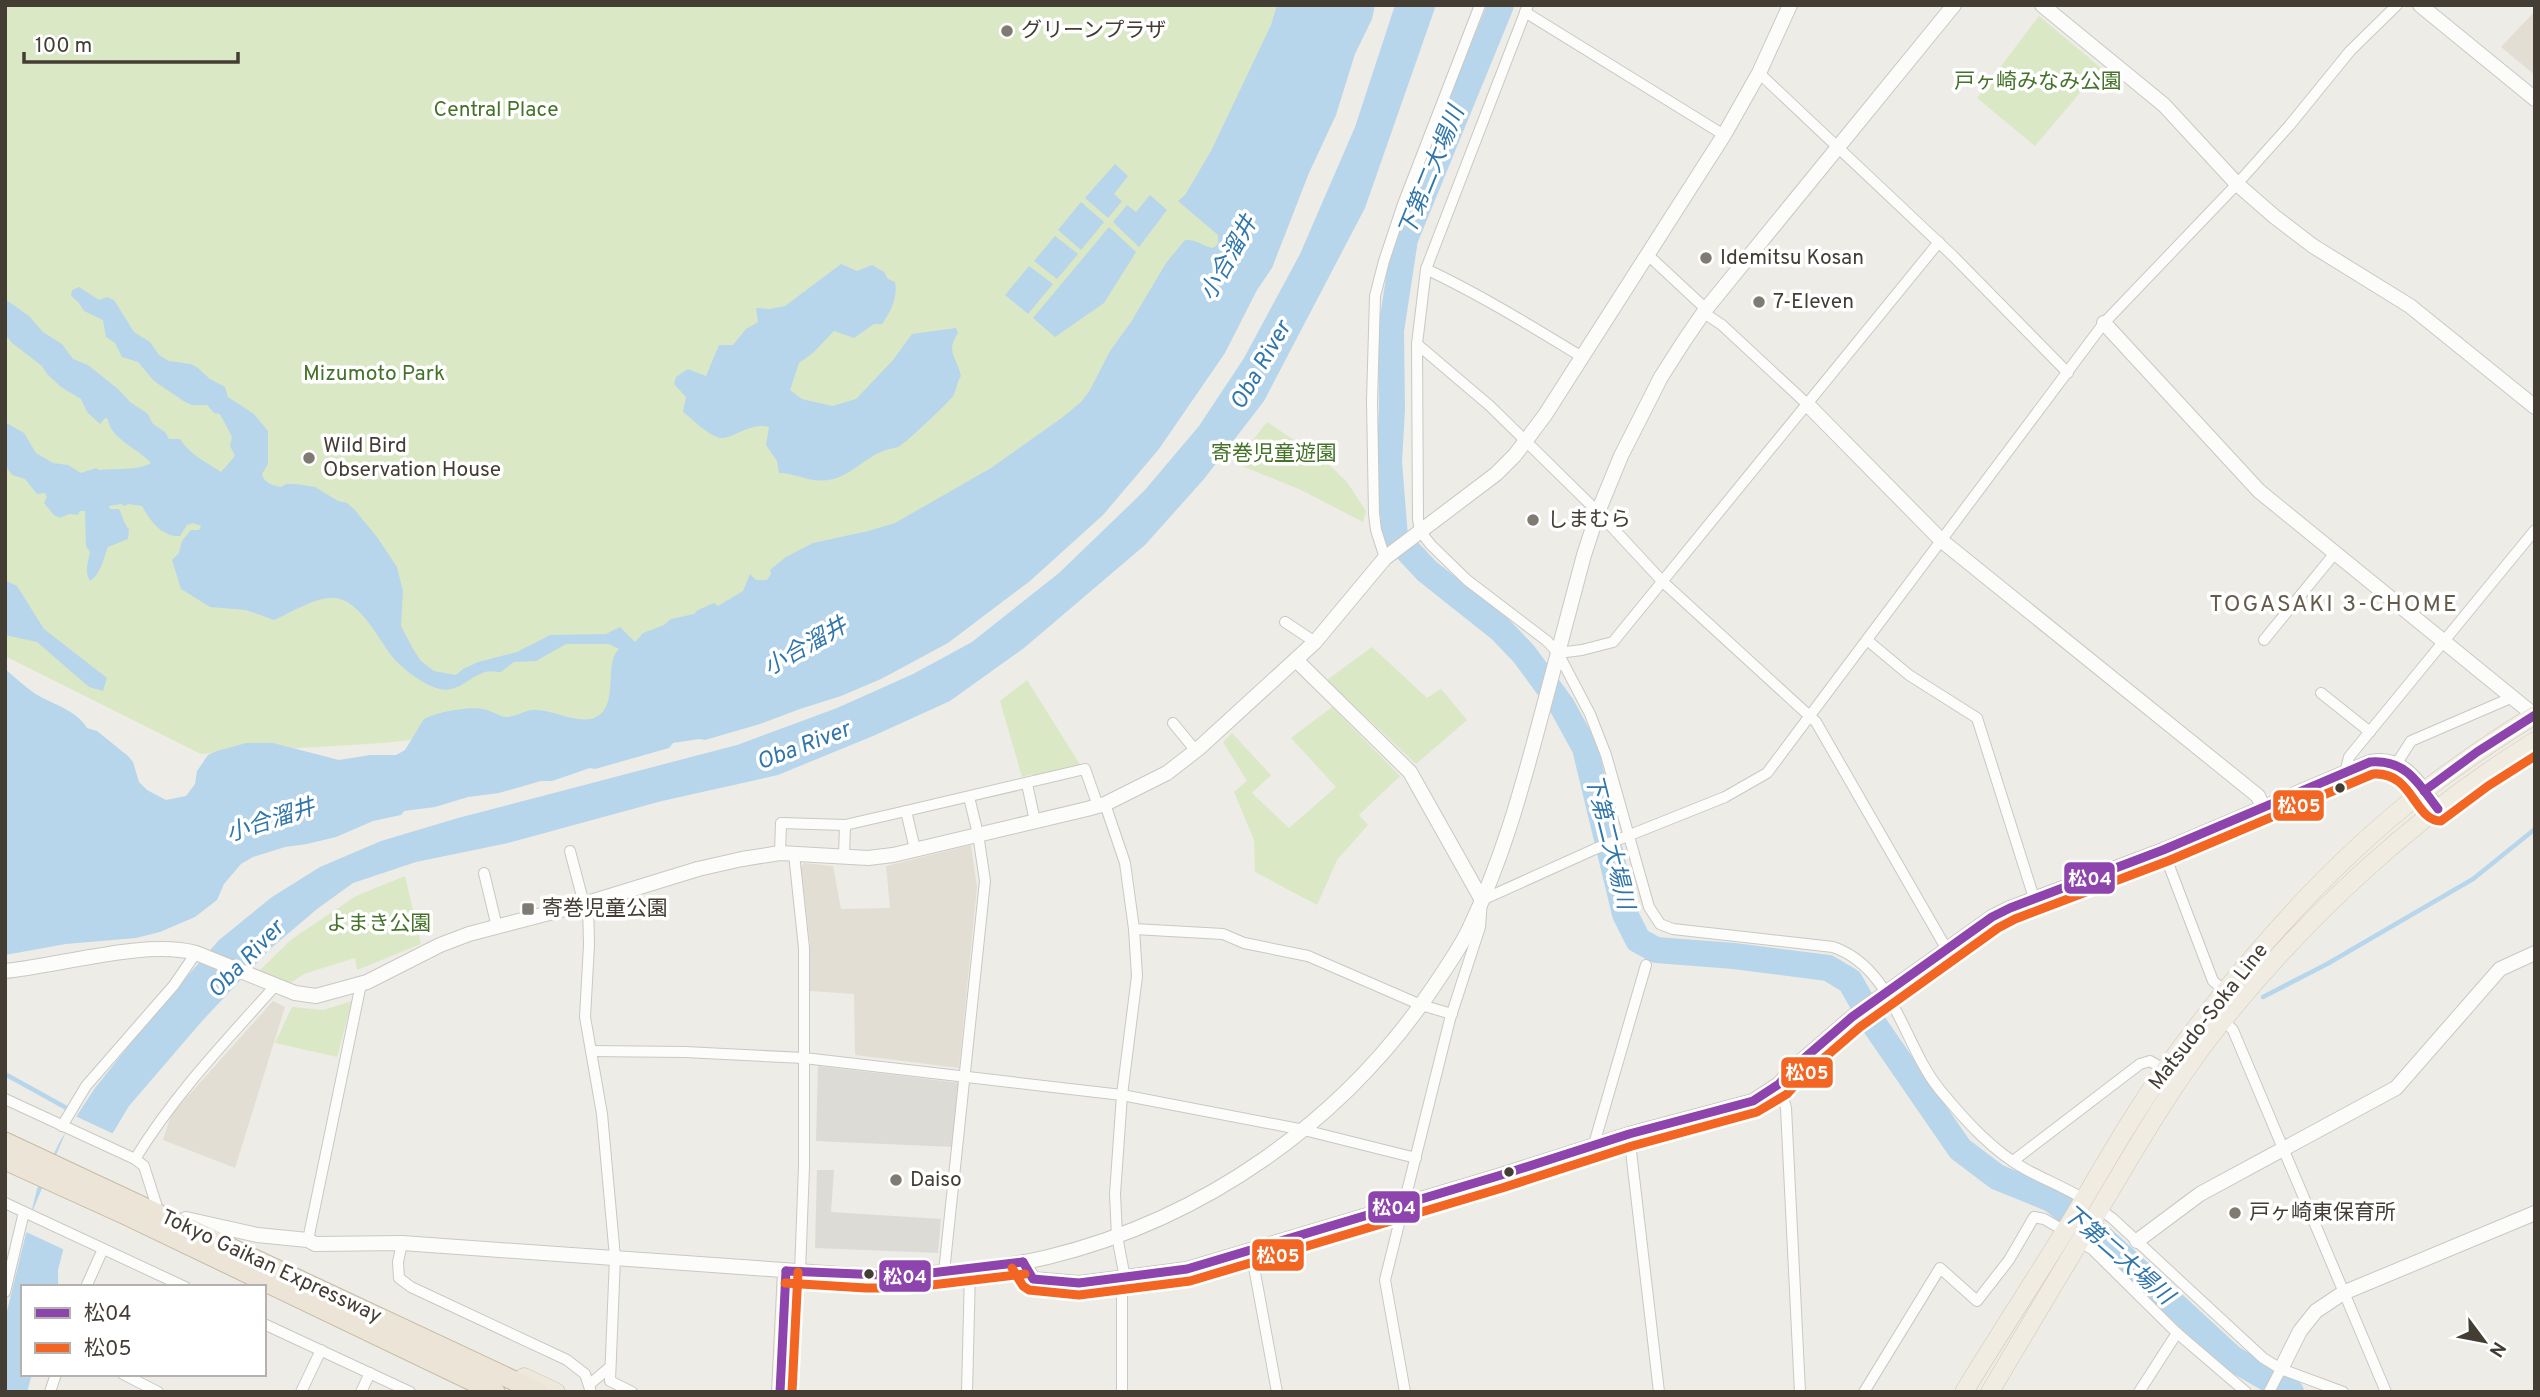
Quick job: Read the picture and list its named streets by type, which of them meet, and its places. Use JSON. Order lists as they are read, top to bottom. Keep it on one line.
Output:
{"streets":{"highway":["Tokyo Gaikan Expressway"],"main road":["Matsudo-Soka Line"]},"districts":["TOGASAKI 3-CHOME"],"water":["下第二大場川","小合溜井","Oba River"],"parks":["戸ヶ崎みなみ公園","Central Place","Mizumoto Park","寄巻児童遊園","よまき公園"],"places":{"other":["グリーンプラザ","Idemitsu Kosan","7-Eleven","Wild Bird Observation House","しまむら","Daiso","戸ヶ崎東保育所"],"transit":["寄巻児童公園"]},"lines":["transit line 松04","transit line 松05"],"legend":["松04","松05"],"scale_bar":"100 m","north":"bottom right"}
